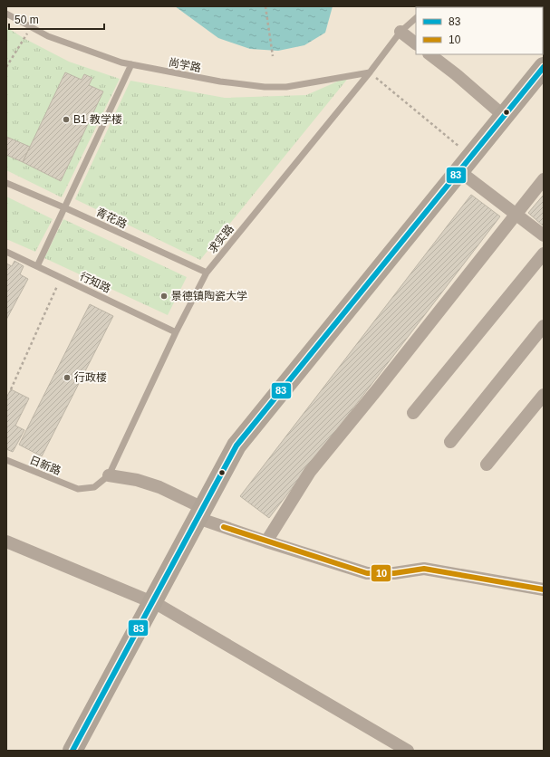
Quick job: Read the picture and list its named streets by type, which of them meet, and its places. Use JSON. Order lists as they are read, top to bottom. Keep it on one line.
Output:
{"streets":{"lane":["尚学路","青花路","求实路","行知路","日新路"]},"crossings":[["尚学路","求实路"],["青花路","求实路"],["求实路","行知路"],["求实路","日新路"]],"places":["B1 教学楼","景德镇陶瓷大学","行政楼"],"lines":["transit line 83","transit line 10"],"legend":["83","10"],"scale_bar":"50 m"}
